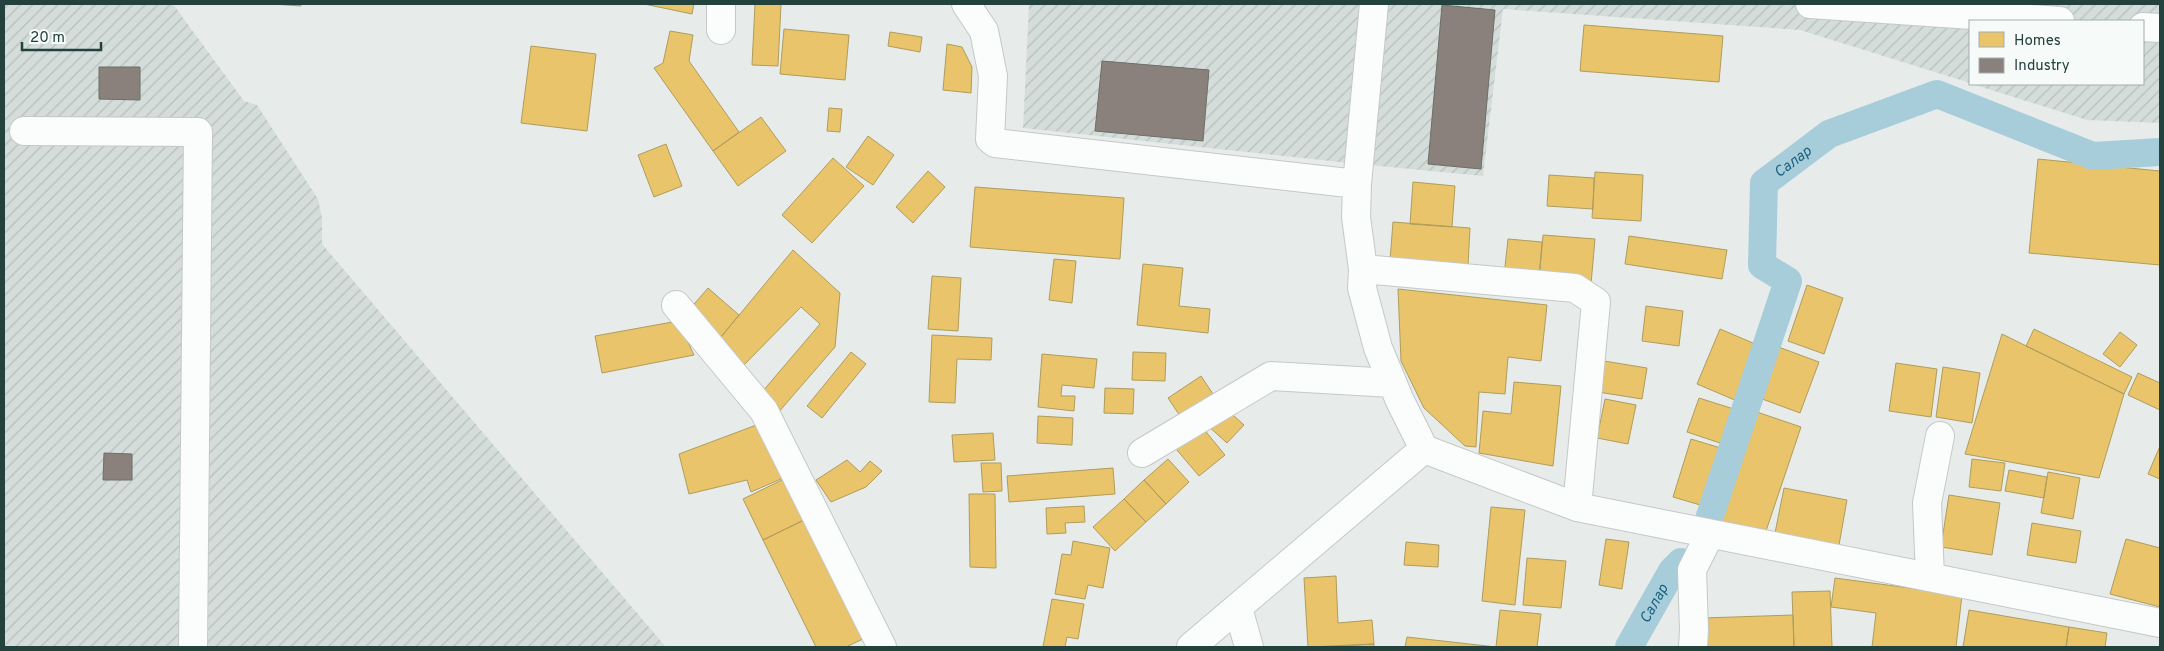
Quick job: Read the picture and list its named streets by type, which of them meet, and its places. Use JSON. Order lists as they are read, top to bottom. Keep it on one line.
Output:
{"water":["Салар"],"legend":["Homes","Industry"],"scale_bar":"20 m"}
